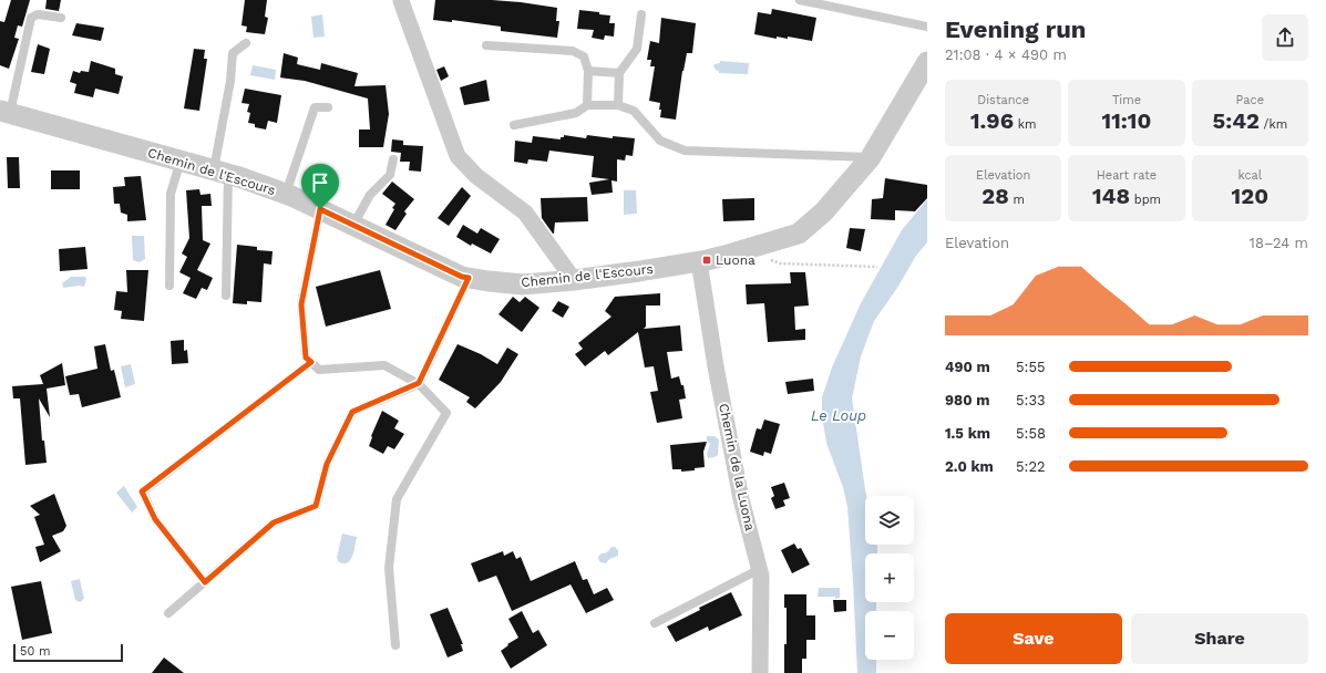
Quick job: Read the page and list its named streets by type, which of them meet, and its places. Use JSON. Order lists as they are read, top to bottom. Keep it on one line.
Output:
{"streets":{"street":["Chemin de l'Escours","Chemin de la Luona"]},"crossings":[["Chemin de l'Escours","Chemin de la Luona"]],"water":["Le Loup"],"places":{"transit":["Luona"]},"scale_bar":"50 m","page":{"heading":["Evening run","21:08 · 4 × 490 m"],"stats":[["Distance","1.96 km"],["Time","11:10"],["Pace","5:42 /km"],["Elevation","28 m"],["Heart rate","148 bpm"],["kcal","120"]],"chart":["Elevation","18–24 m"],"list":[{"name":"490 m","note":"5:55"},{"name":"980 m","note":"5:33"},{"name":"1.5 km","note":"5:58"},{"name":"2.0 km","note":"5:22"}],"map_buttons":["+","−"],"buttons":["Save","Share"],"scale":"50 m"}}
